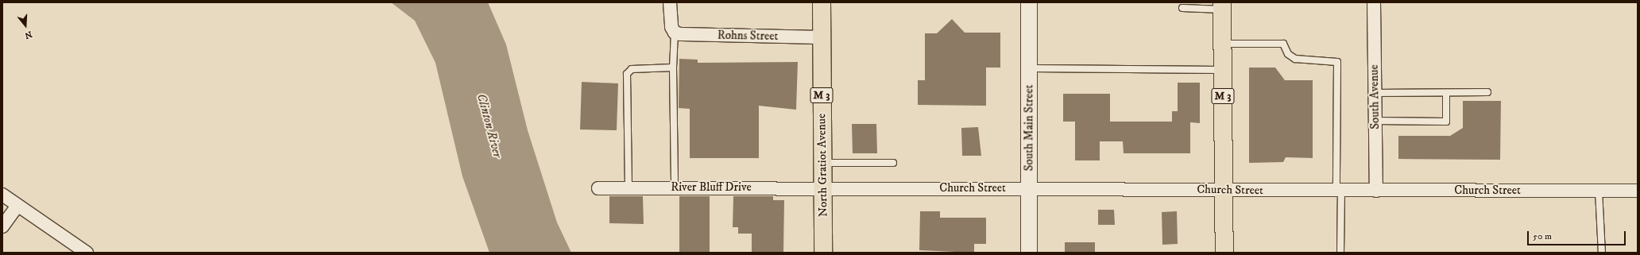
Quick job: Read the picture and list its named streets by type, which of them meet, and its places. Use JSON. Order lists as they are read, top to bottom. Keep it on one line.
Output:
{"streets":{"main road":["M 3","North Gratiot Avenue"],"street":["Rohns Street","South Avenue","South Main Street","River Bluff Drive","Church Street"]},"crossings":[["Rohns Street","North Gratiot Avenue"],["M 3","Church Street"],["South Avenue","Church Street"],["South Main Street","Church Street"],["North Gratiot Avenue","River Bluff Drive"],["North Gratiot Avenue","Church Street"],["River Bluff Drive","Church Street"]],"water":["Clinton River"],"scale_bar":"50 m","north":"bottom"}
